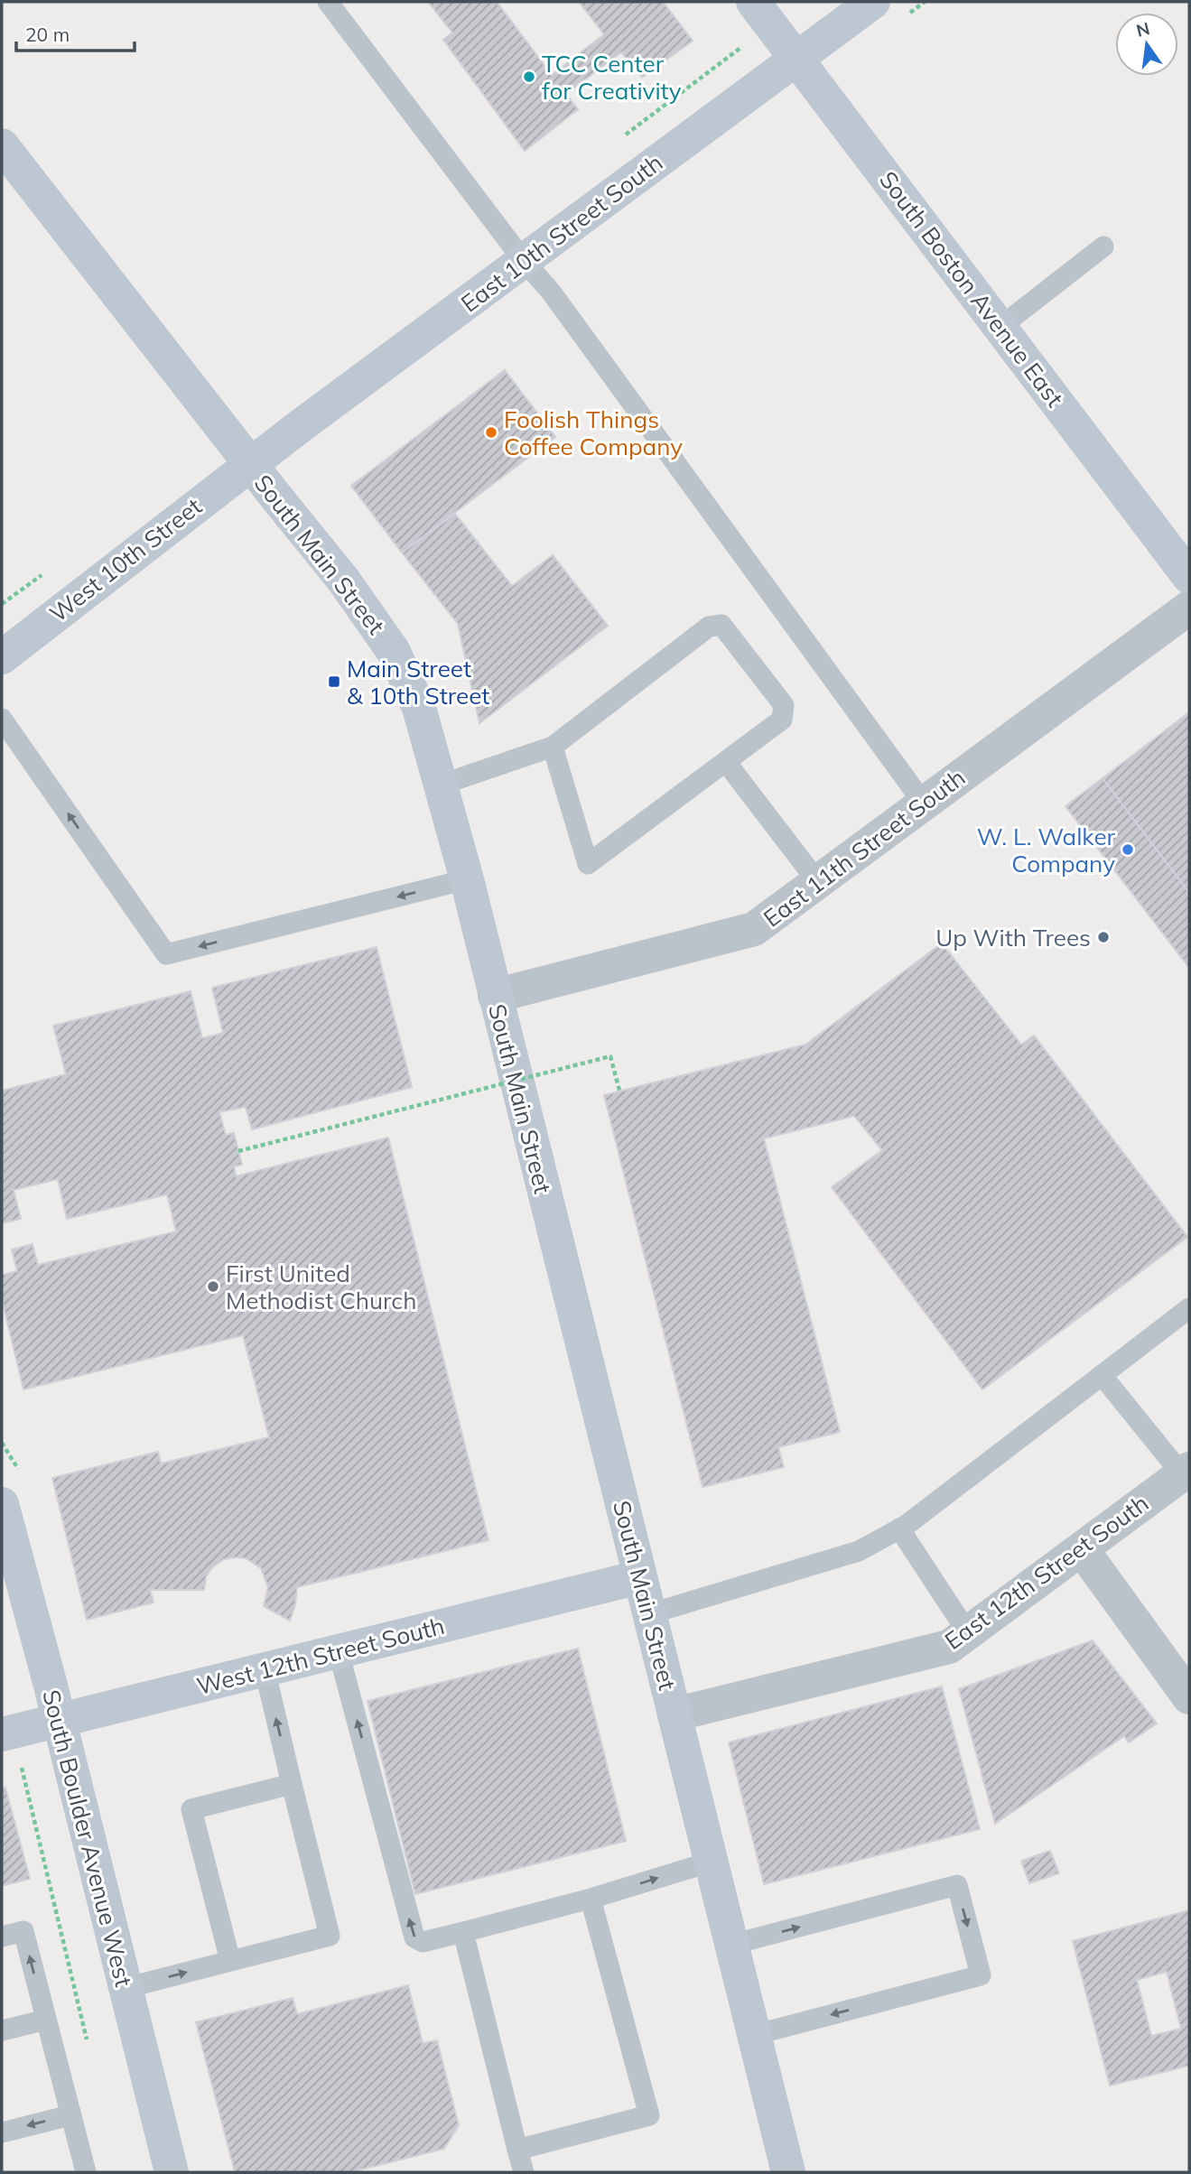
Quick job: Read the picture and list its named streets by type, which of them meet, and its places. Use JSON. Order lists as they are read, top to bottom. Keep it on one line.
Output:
{"streets":{"street":["East 10th Street South","South Boston Avenue East","South Main Street","West 10th Street","East 11th Street South","East 12th Street South","West 12th Street South","South Boulder Avenue West"]},"crossings":[["East 10th Street South","South Boston Avenue East"],["East 10th Street South","South Main Street"],["East 10th Street South","West 10th Street"],["South Main Street","West 10th Street"],["South Main Street","East 11th Street South"],["South Main Street","East 12th Street South"],["South Main Street","West 12th Street South"],["West 12th Street South","South Boulder Avenue West"]],"places":{"other":["TCC Center for Creativity","Foolish Things Coffee Company","W. L. Walker Company","Up With Trees","First United Methodist Church"],"transit":["Main Street & 10th Street"]},"scale_bar":"20 m","north":"top"}
